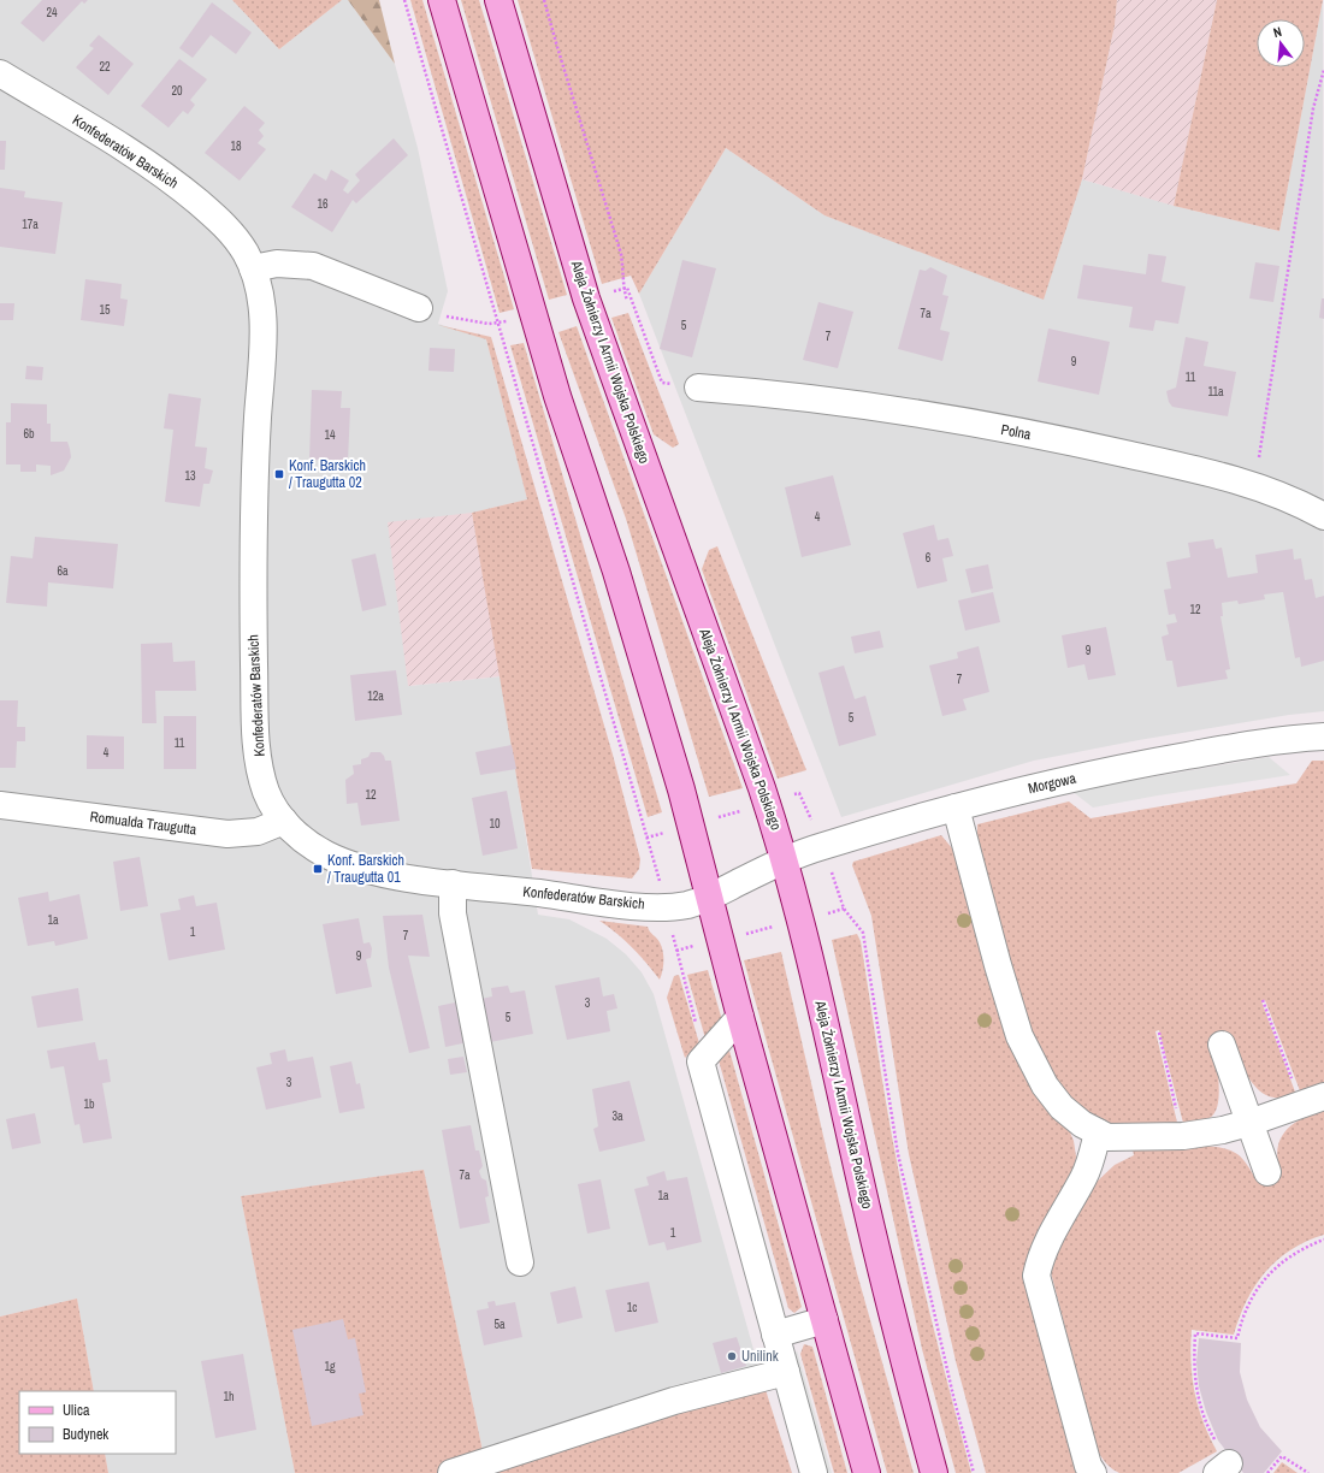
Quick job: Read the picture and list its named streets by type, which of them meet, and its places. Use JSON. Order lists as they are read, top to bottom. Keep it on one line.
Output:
{"streets":{"main road":["Aleja Żołnierzy I Armii Wojska Polskiego"],"street":["Konfederatów Barskich","Polna","Morgowa","Romualda Traugutta"]},"crossings":[["Konfederatów Barskich","Aleja Żołnierzy I Armii Wojska Polskiego"],["Konfederatów Barskich","Morgowa"],["Konfederatów Barskich","Romualda Traugutta"],["Aleja Żołnierzy I Armii Wojska Polskiego","Morgowa"]],"places":{"transit":["Konf. Barskich / Traugutta 02","Konf. Barskich / Traugutta 01"],"other":["Unilink"]},"house_numbers":["24","22","20","18","16","17a","15","7a","5","7","9","11","11a","6b","14","13","4","6","6a","12","9","7","12a","5","11","4","12","10","1a","1","7","9","3","5","3","1b","3a","7a","1a","1","1c","5a","1g","1h"],"legend":["Ulica","Budynek"],"north":"top"}
